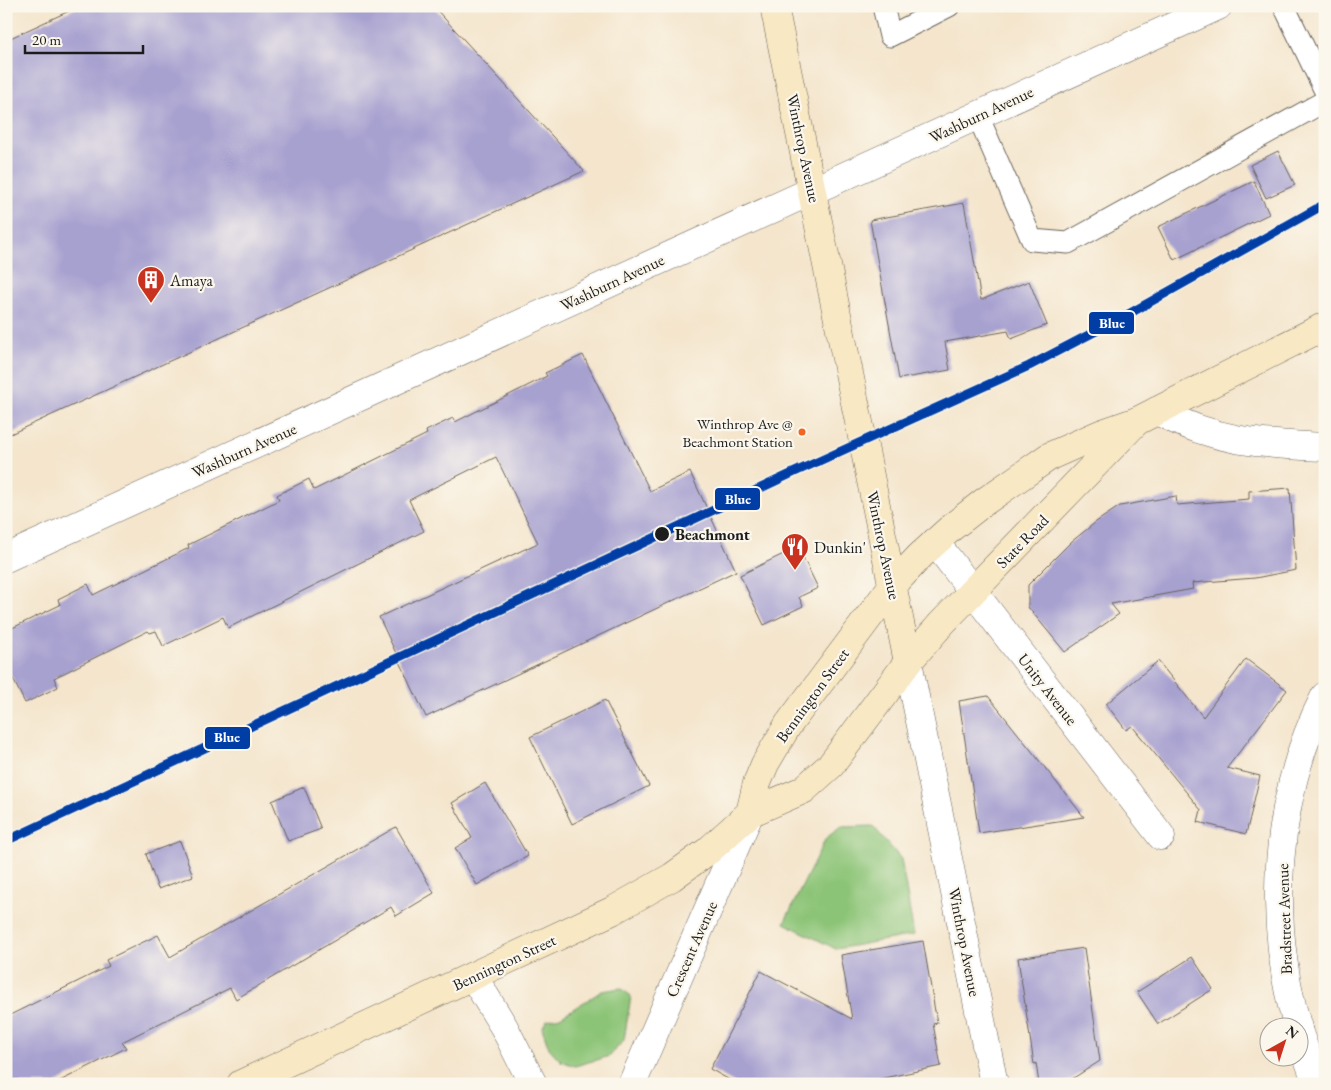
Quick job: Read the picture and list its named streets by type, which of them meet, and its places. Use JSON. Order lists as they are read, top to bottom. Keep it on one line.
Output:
{"streets":{"main road":["Winthrop Avenue","State Road","Bennington Street"],"street":["Washburn Avenue","Unity Avenue","Bradstreet Avenue","Crescent Avenue"]},"crossings":[["Washburn Avenue","Winthrop Avenue"],["Winthrop Avenue","State Road"],["Winthrop Avenue","Bennington Street"],["State Road","Unity Avenue"],["State Road","Bennington Street"],["Bennington Street","Crescent Avenue"]],"places":{"building":["Amaya"],"other":["Winthrop Ave @ Beachmont Station","Beachmont"],"restaurant":["Dunkin'"]},"lines":["transit line Blue"],"scale_bar":"20 m","north":"top right"}
